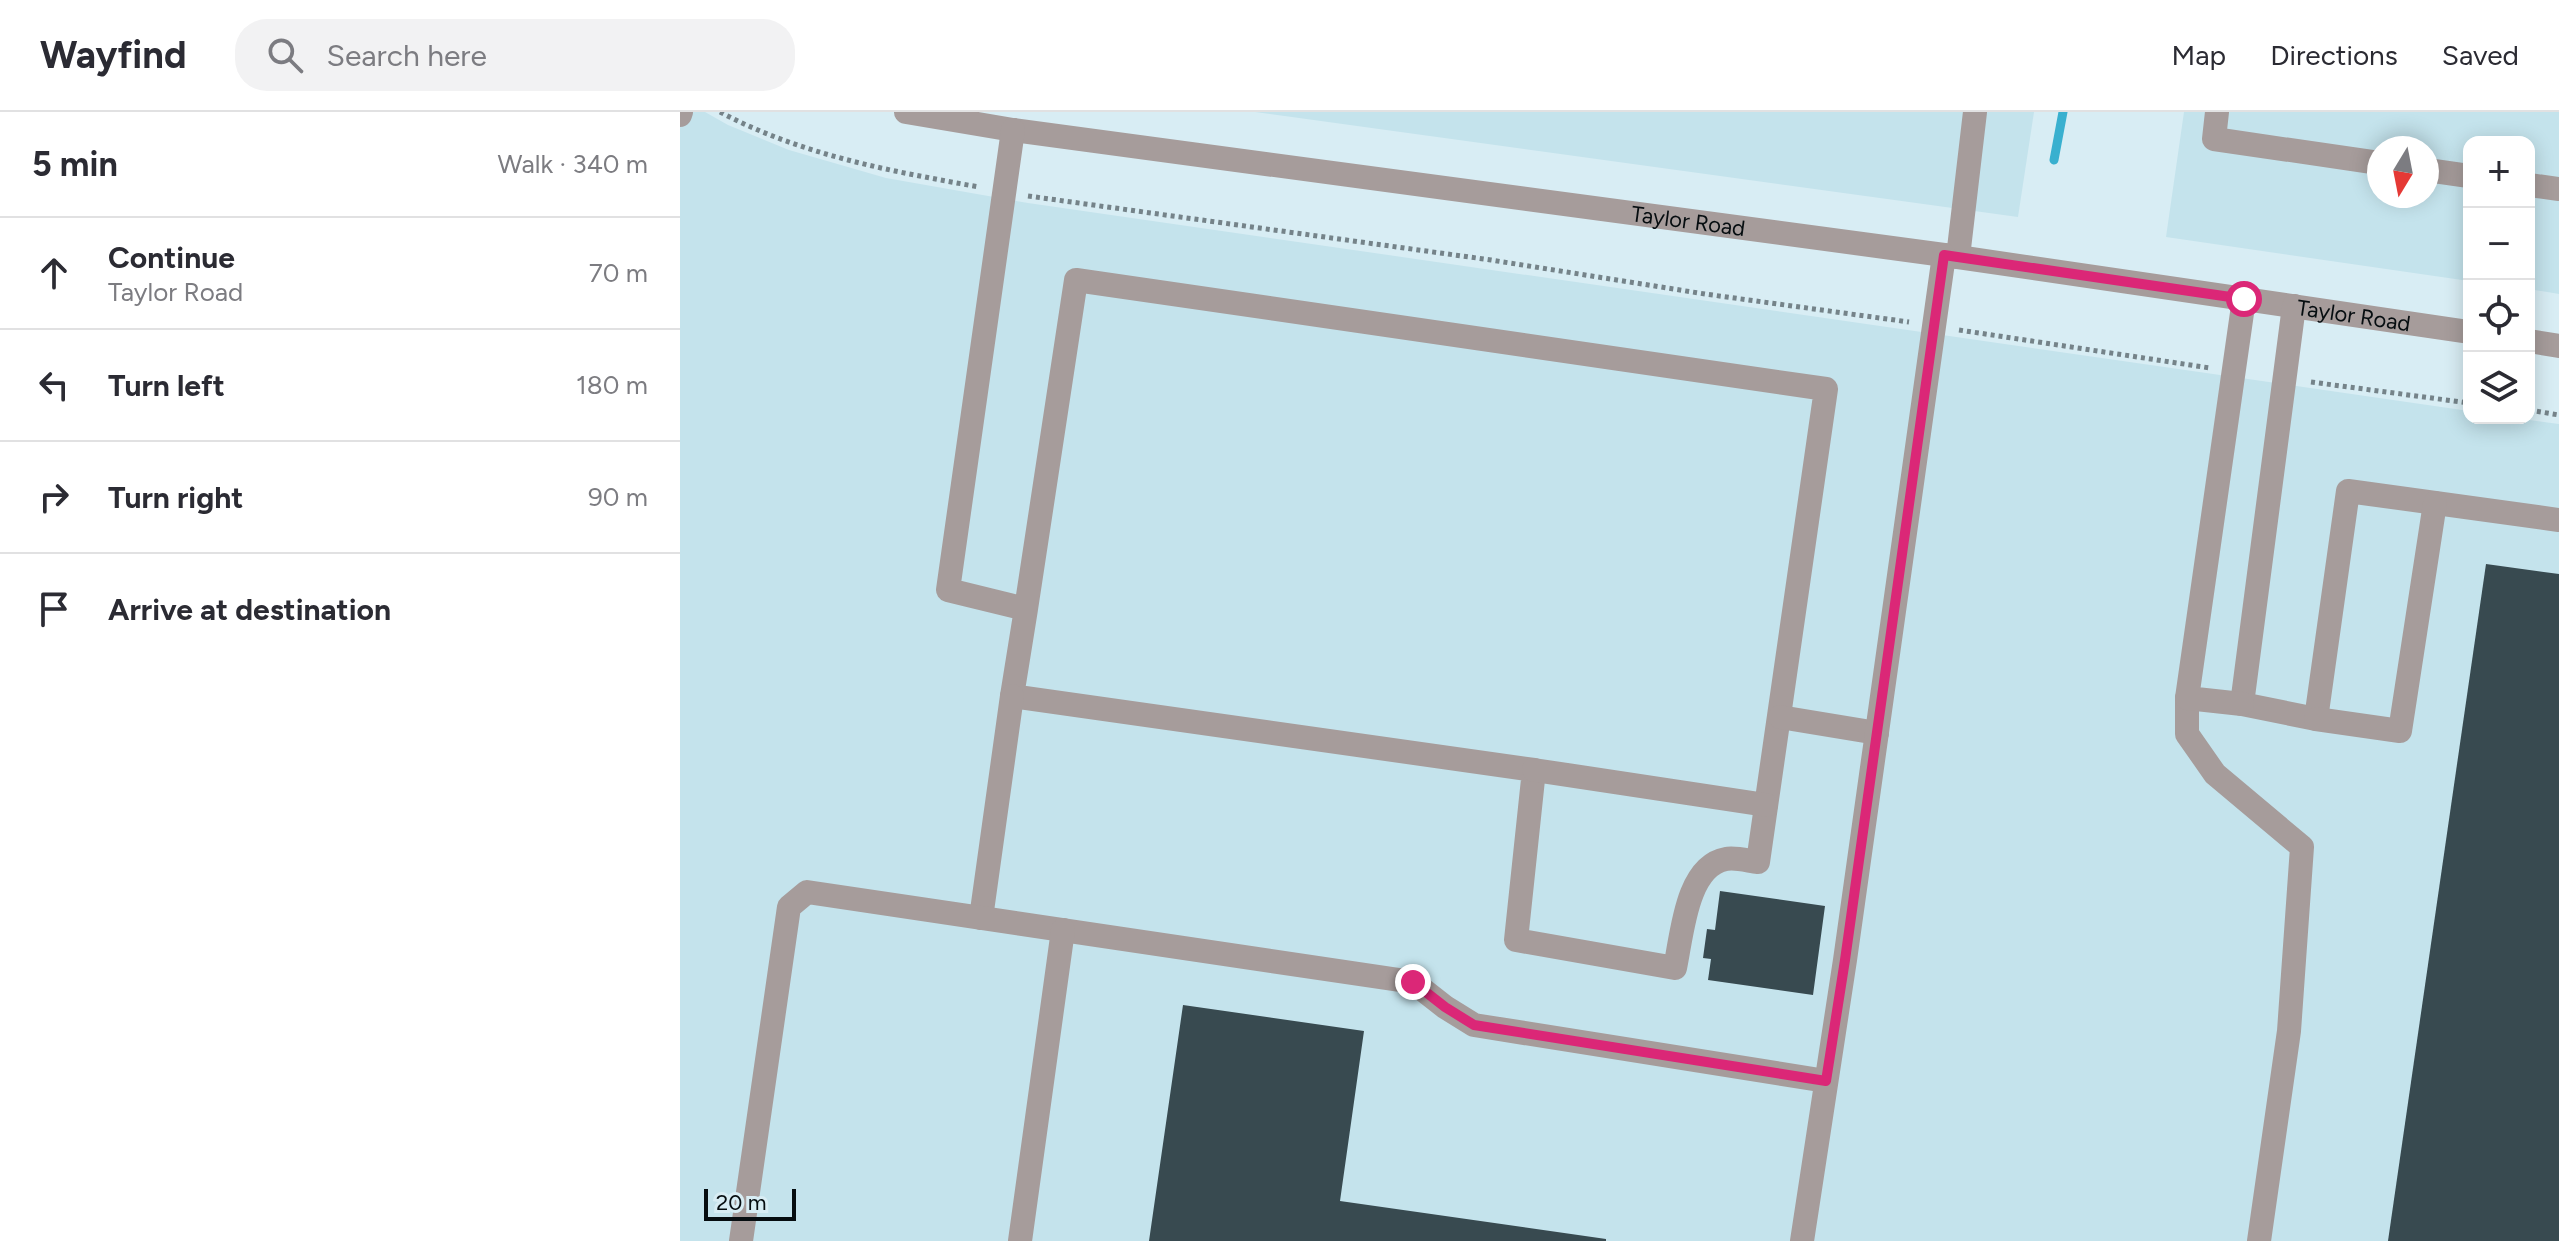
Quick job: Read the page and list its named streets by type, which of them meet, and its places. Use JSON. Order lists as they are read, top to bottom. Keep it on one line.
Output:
{"streets":{"street":["Taylor Road"]},"scale_bar":"20 m","north":"bottom","page":{"header":"Wayfind","search":"Search here","nav":["Map","Directions","Saved"],"heading":["5 min","Walk · 340 m"],"map_buttons":["+","−"],"list":[["Continue","Taylor Road","70 m"],["Turn left","180 m"],["Turn right","90 m"],"Arrive at destination"],"scale":"20 m"}}
